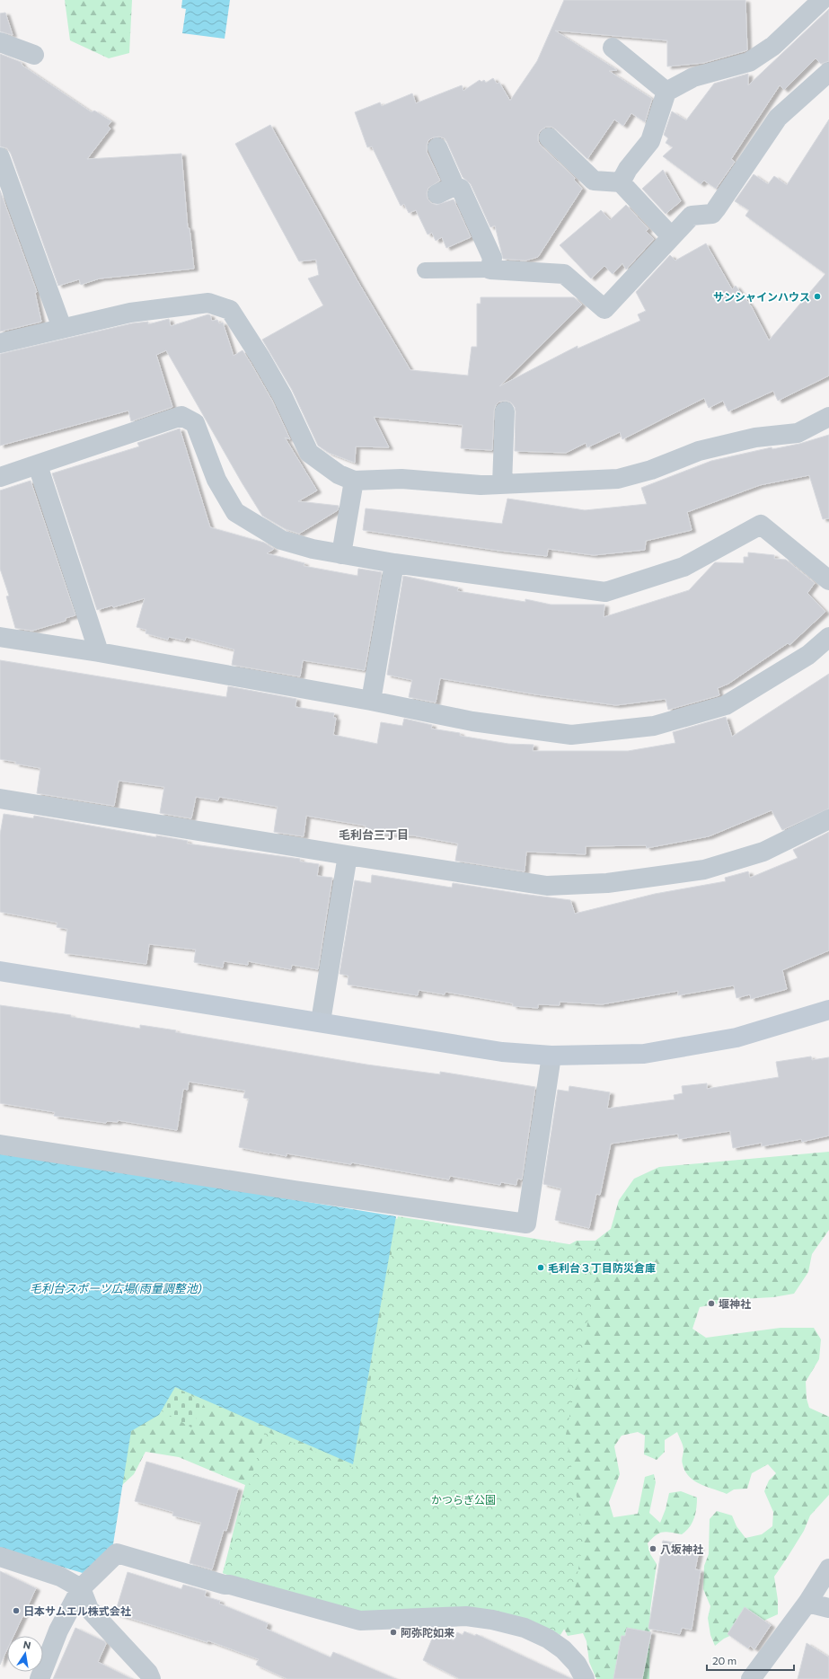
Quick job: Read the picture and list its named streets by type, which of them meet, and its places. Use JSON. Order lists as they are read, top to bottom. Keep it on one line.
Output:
{"districts":["毛利台三丁目"],"water":["毛利台スポーツ広場(雨量調整池)"],"parks":["かつらぎ公園"],"places":["サンシャインハウス","毛利台３丁目防災倉庫","堰神社","八坂神社","日本サムエル株式会社","阿弥陀如来"],"scale_bar":"20 m","north":"top"}
